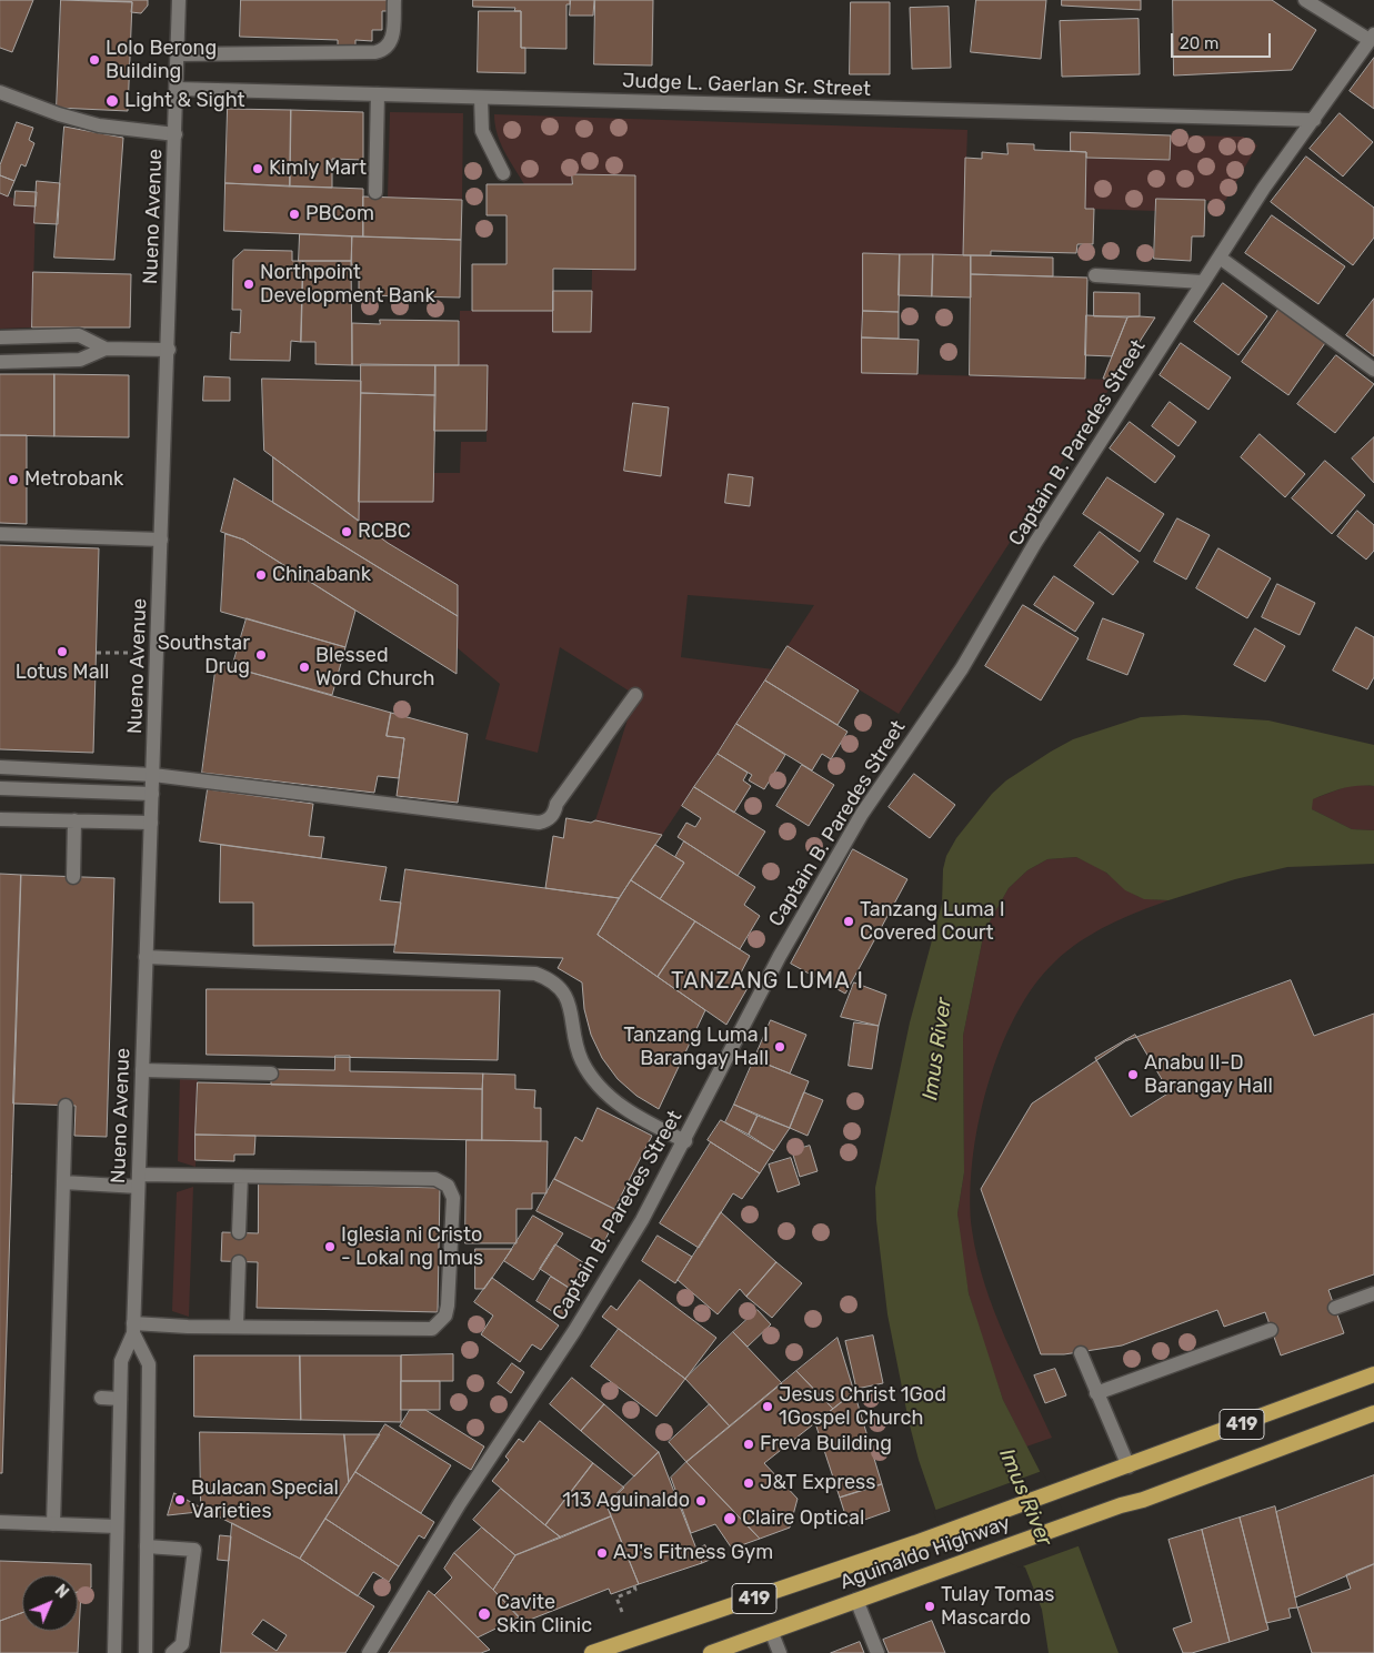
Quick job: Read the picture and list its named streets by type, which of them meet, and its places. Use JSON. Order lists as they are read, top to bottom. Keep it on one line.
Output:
{"streets":{"highway":["419","Aguinaldo Highway"],"street":["Judge L. Gaerlan Sr. Street","Nueno Avenue","Captain B. Paredes Street"]},"crossings":[["Judge L. Gaerlan Sr. Street","Nueno Avenue"],["Judge L. Gaerlan Sr. Street","Captain B. Paredes Street"]],"districts":["TANZANG LUMA I"],"water":["Imus River"],"places":["Lolo Berong Building","Light & Sight","Kimly Mart","PBCom","Northpoint Development Bank","Metrobank","RCBC","Chinabank","Lotus Mall","Southstar Drug","Blessed Word Church","Tanzang Luma I Covered Court","Tanzang Luma I Barangay Hall","Anabu II-D Barangay Hall","Iglesia ni Cristo - Lokal ng Imus","Jesus Christ 1God 1Gospel Church","Freva Building","J&T Express","Bulacan Special Varieties","113 Aguinaldo","Claire Optical","AJ's Fitness Gym","Tulay Tomas Mascardo","Cavite Skin Clinic"],"scale_bar":"20 m","north":"top right"}
